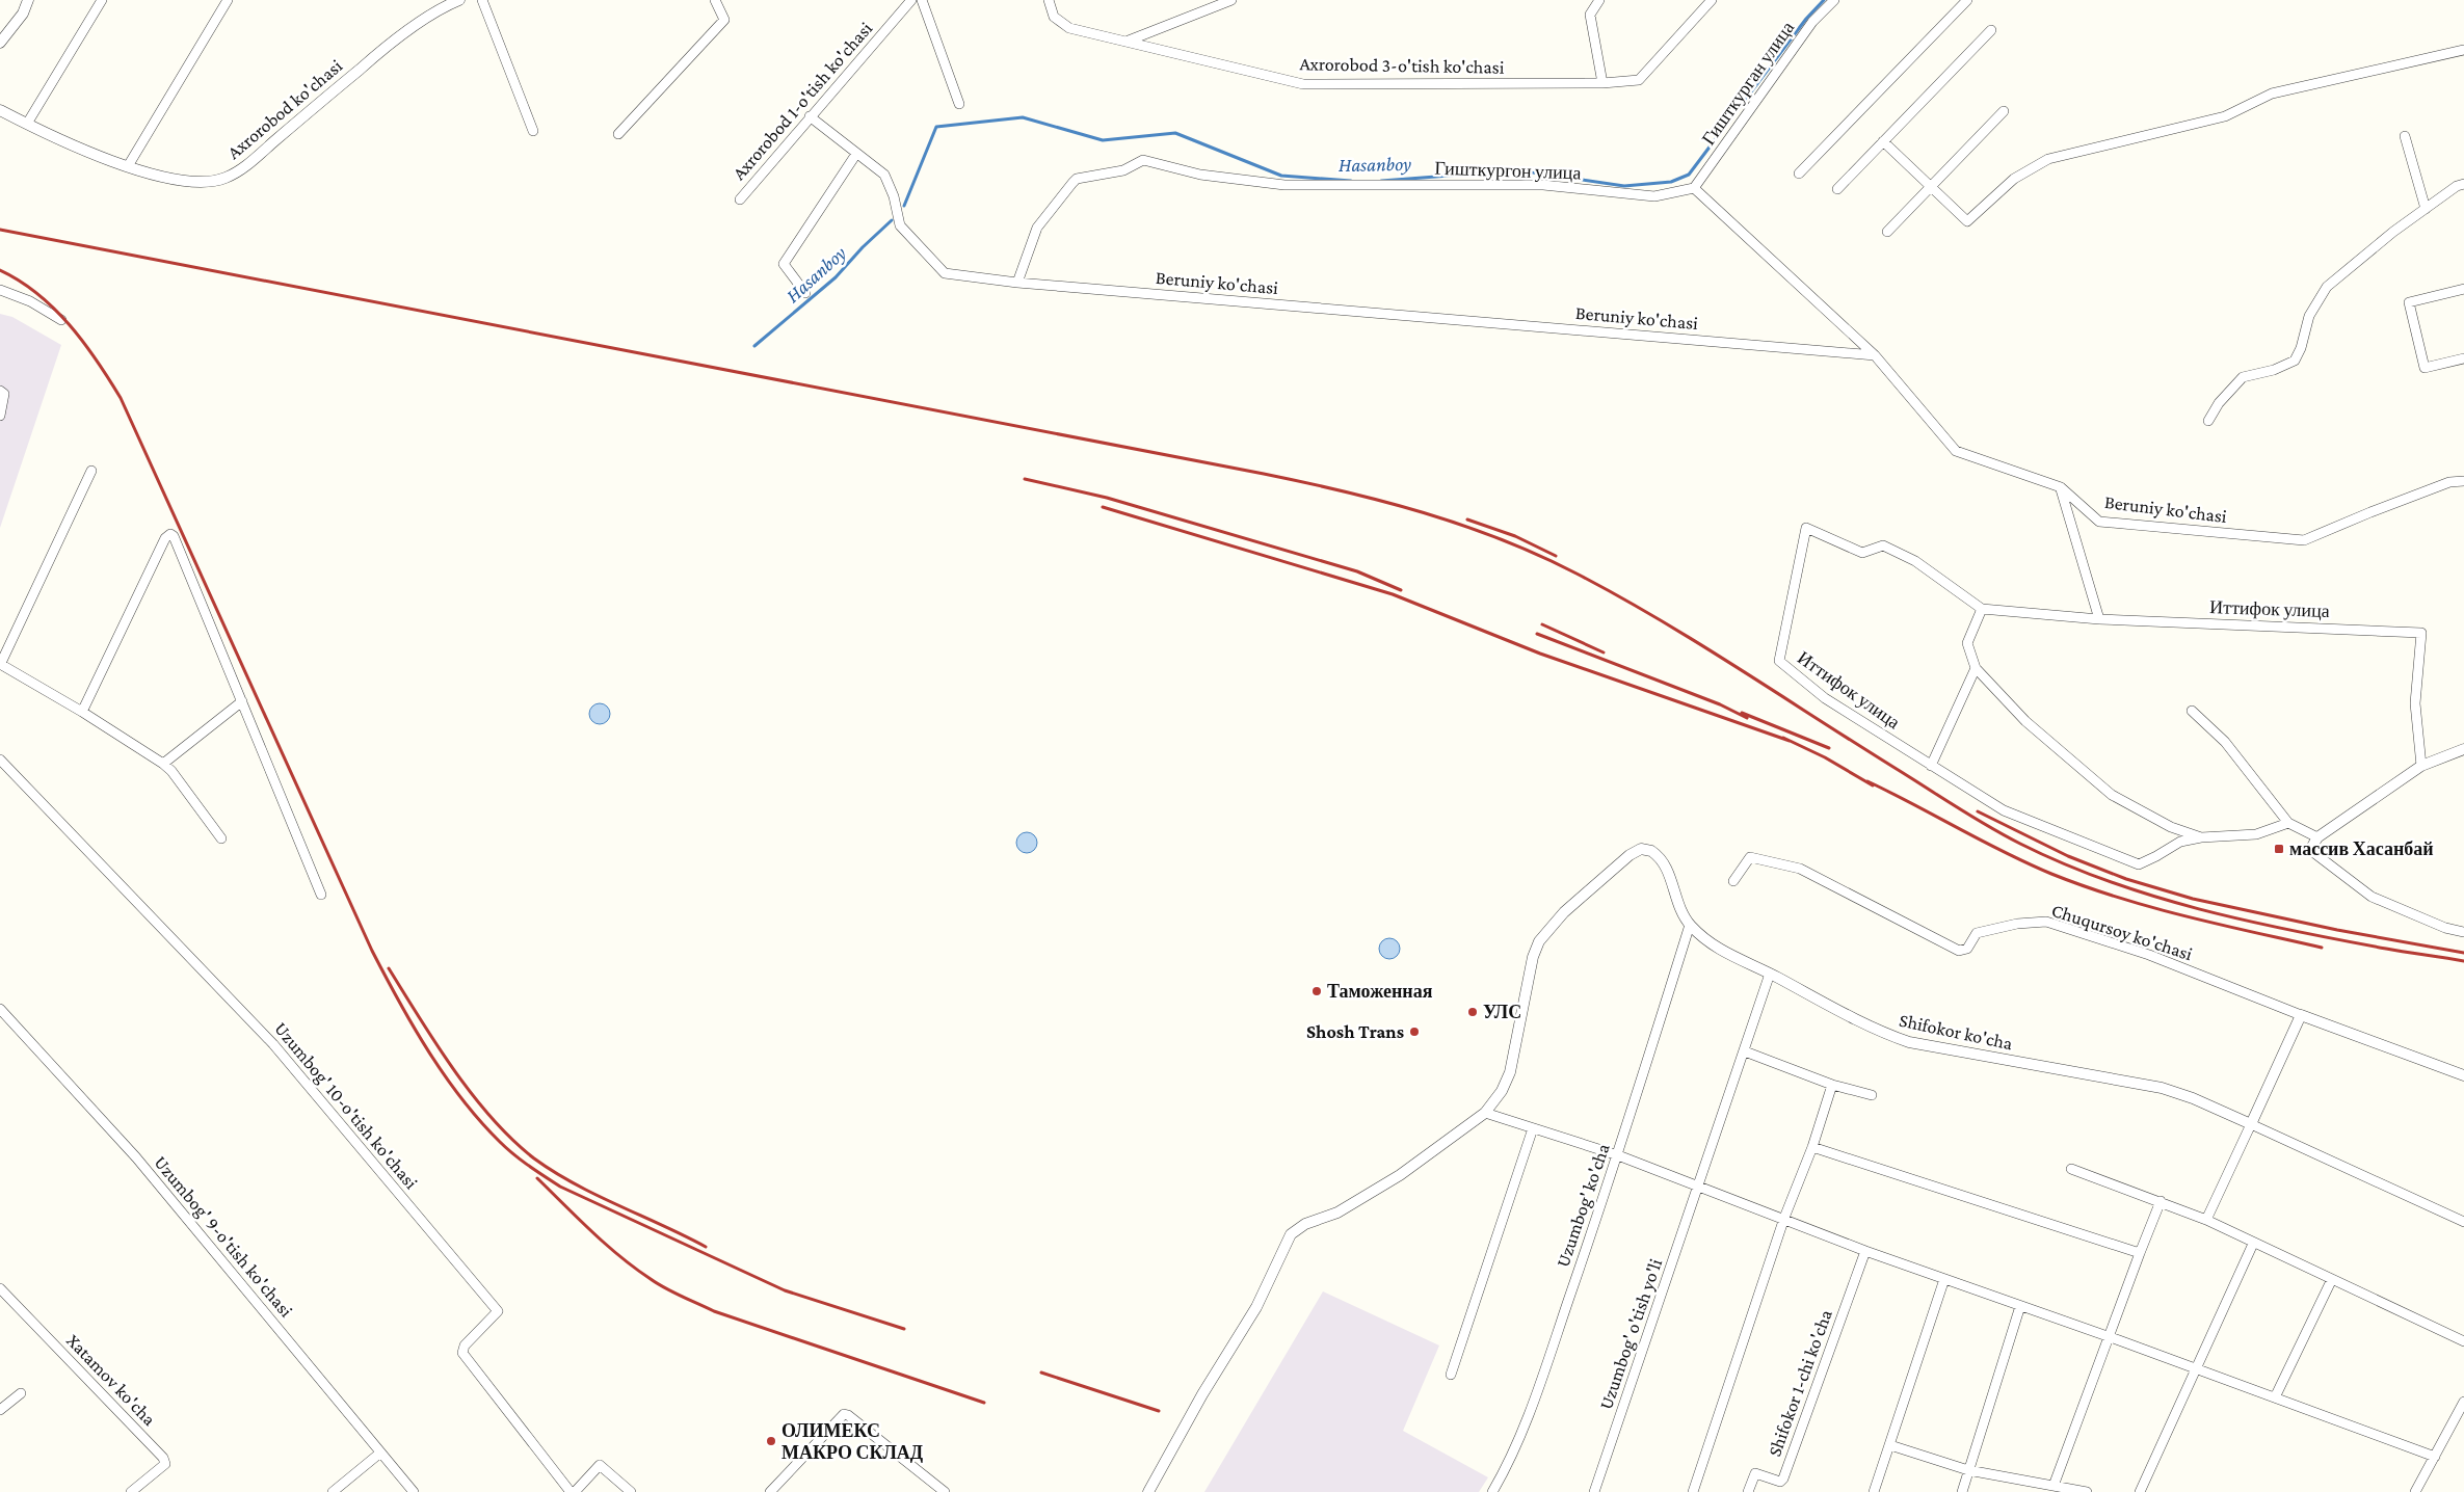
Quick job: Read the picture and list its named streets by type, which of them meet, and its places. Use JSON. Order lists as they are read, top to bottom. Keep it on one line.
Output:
{"streets":{"street":["Axrorobod 3-o'tish ko'chasi","Гишткурган улица","Axrorobod 1-o'tish ko'chasi","Axrorobod ko'chasi","Гишткургон улица","Beruniy ko'chasi","Иттифок улица","Chuqursoy ko'chasi","Shifokor ko'cha","Uzumbog' 10-o'tish ko'chasi","Uzumbog' ko'cha","Uzumbog' 9-o'tish ko'chasi","Uzumbog' o'tish yo'li","Xatamov ko'cha","Shifokor 1-chi ko'cha"]},"crossings":[["Гишткурган улица","Гишткургон улица"],["Axrorobod 1-o'tish ko'chasi","Beruniy ko'chasi"],["Гишткургон улица","Beruniy ko'chasi"],["Shifokor ko'cha","Uzumbog' ko'cha"],["Shifokor ko'cha","Uzumbog' o'tish yo'li"]],"water":["Hasanboy"],"places":{"transit":["массив Хасанбай"],"other":["Таможенная","УЛС","Shosh Trans","ОЛИМЕКС МАКРО СКЛАД"]}}
